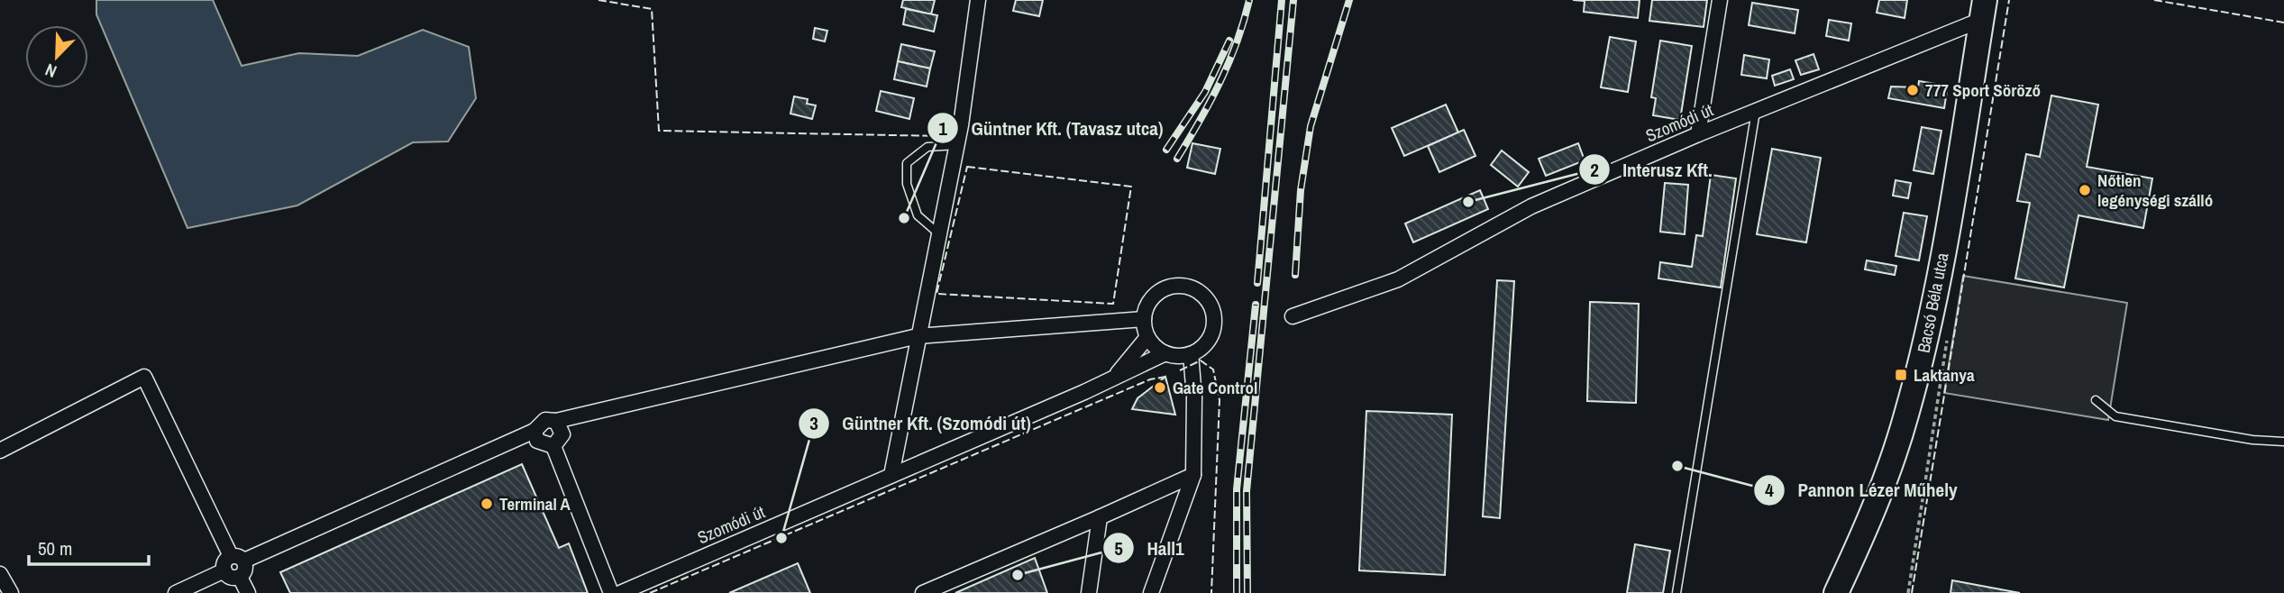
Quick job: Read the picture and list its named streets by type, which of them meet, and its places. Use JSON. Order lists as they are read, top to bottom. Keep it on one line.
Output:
{"streets":{"main road":["Bacsó Béla utca"],"street":["Szomódi út"]},"crossings":[["Szomódi út","Bacsó Béla utca"]],"places":{"other":["777 Sport Söröző","Nőtlen legénységi szálló","Interusz Kft.","Güntner Kft. (Tavasz utca)","Gate Control","Pannon Lézer Műhely","Terminal A","Güntner Kft. (Szomódi út)","Hall1"],"transit":["Laktanya"]},"scale_bar":"50 m","north":"bottom left"}
